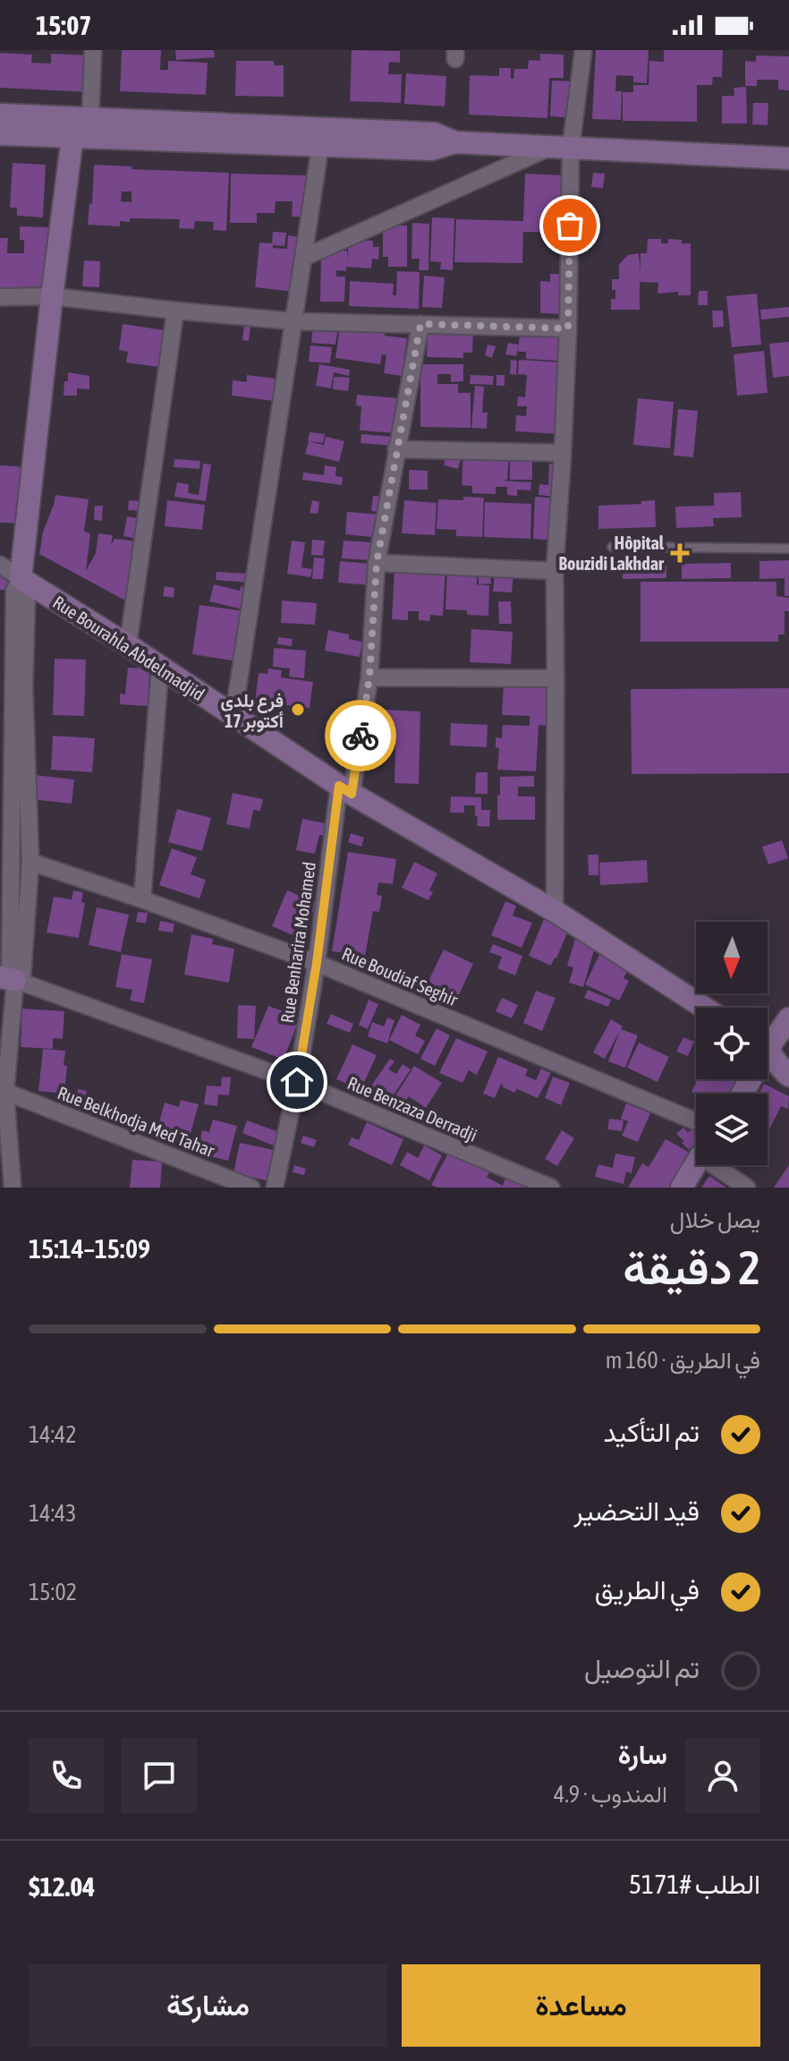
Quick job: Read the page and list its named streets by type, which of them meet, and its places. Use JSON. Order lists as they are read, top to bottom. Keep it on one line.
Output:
{"streets":{"street":["Rue Bourahla Abdelmadjid","Rue Benharira Mohamed","Rue Boudiaf Seghir","Rue Benzaza Derradji","Rue Belkhodja Med Tahar"]},"crossings":[["Rue Bourahla Abdelmadjid","Rue Benharira Mohamed"],["Rue Benharira Mohamed","Rue Boudiaf Seghir"],["Rue Benharira Mohamed","Rue Benzaza Derradji"]],"places":{"health":["Hôpital Bouzidi Lakhdar"],"other":["فرع بلدي 17 أكتوبر"]},"north":"bottom","page":{"status":"15:07","heading":["2 دقيقة","يصل خلال","15:09–15:14"],"panel":["سارة","المندوب · 4.9","الطلب #5171","$12.04"],"bar":"في الطريق · 160 m","list":[["تم التأكيد","14:42"],["قيد التحضير","14:43"],["في الطريق","15:02"],"تم التوصيل"],"buttons":["مساعدة","مشاركة"]}}
